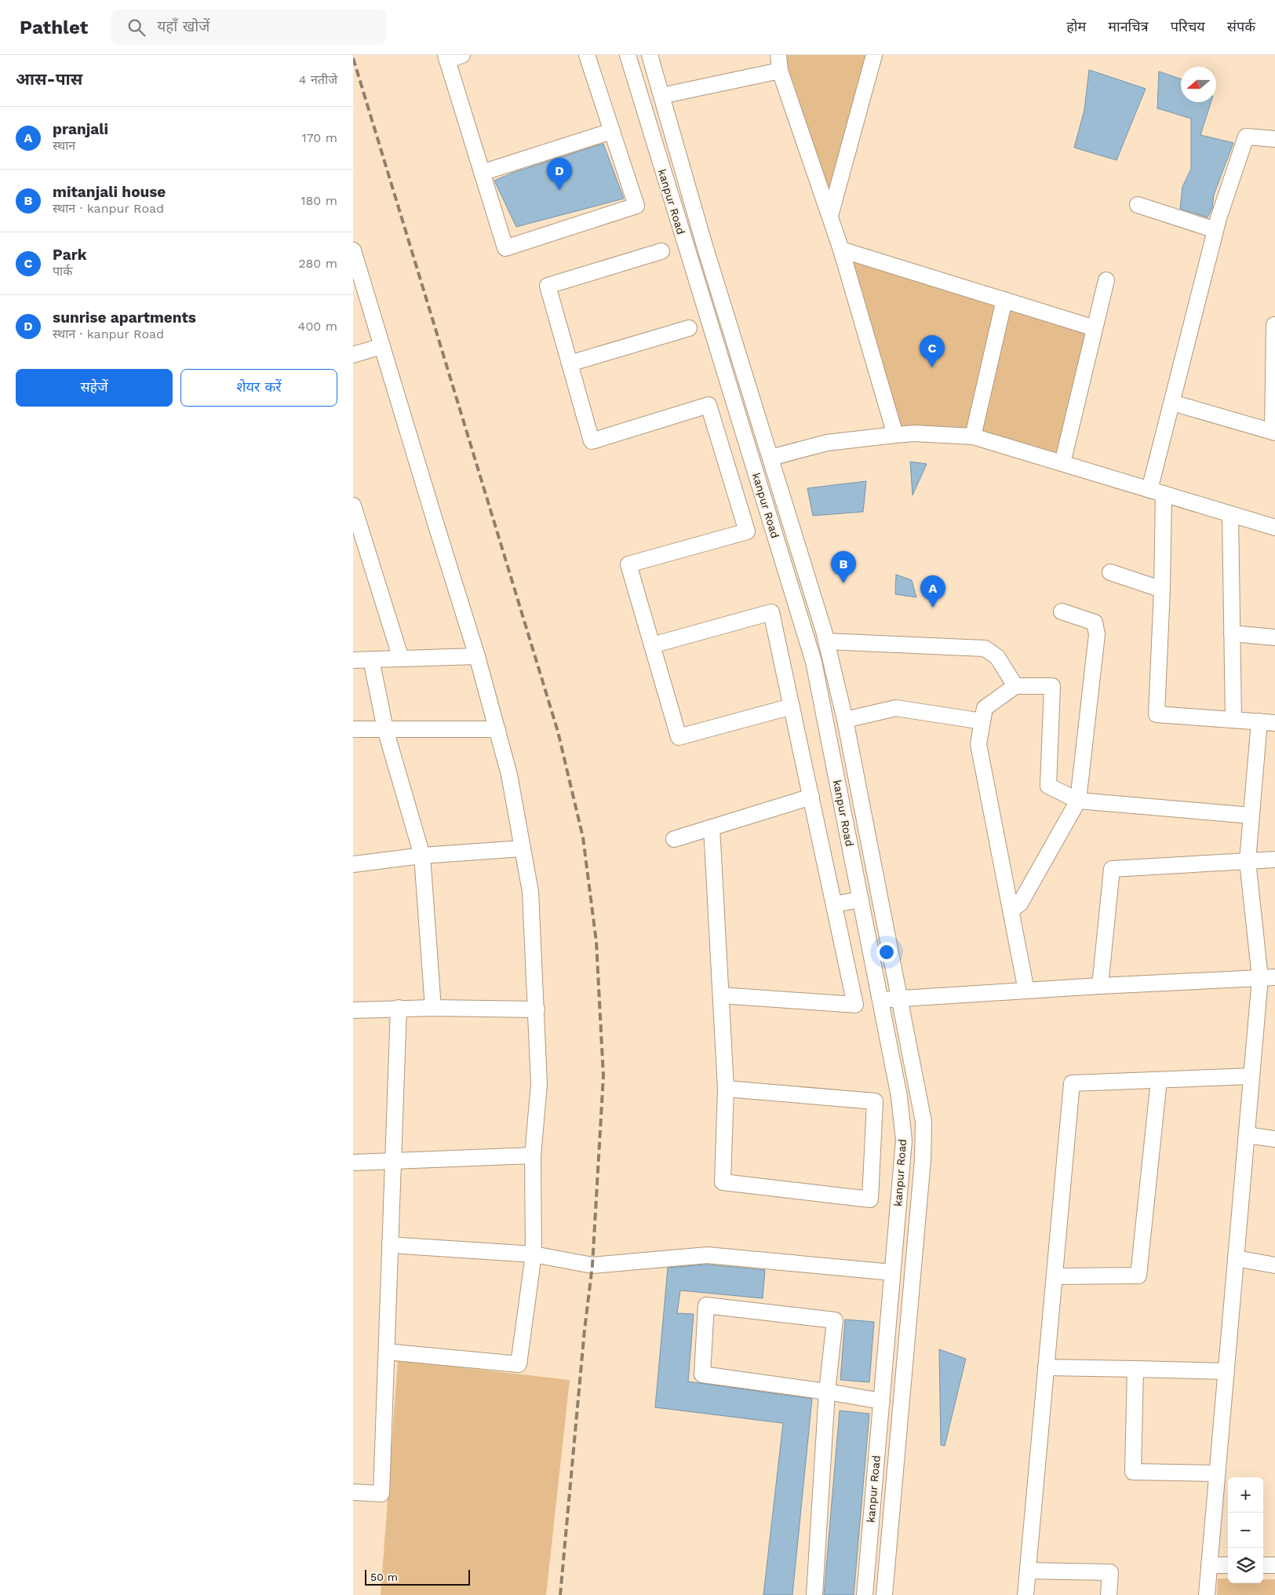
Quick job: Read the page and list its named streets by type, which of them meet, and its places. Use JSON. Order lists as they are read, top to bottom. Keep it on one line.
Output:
{"streets":{"street":["kanpur Road"]},"scale_bar":"50 m","north":"left","page":{"header":"Pathlet","search":"यहाँ खोजें","nav":["होम","मानचित्र","परिचय","संपर्क"],"heading":["आस-पास","4 नतीजे"],"list":[{"mark":"A","name":"pranjali","note":"स्थान","value":"170 m"},{"mark":"B","name":"mitanjali house","note":"स्थान · kanpur Road","value":"180 m"},{"mark":"C","name":"Park","note":"पार्क","value":"280 m"},{"mark":"D","name":"sunrise apartments","note":"स्थान · kanpur Road","value":"400 m"}],"pins":["D","C","B","A"],"buttons":["सहेजें","शेयर करें"],"map_buttons":["+","−"],"scale":"50 m"}}
